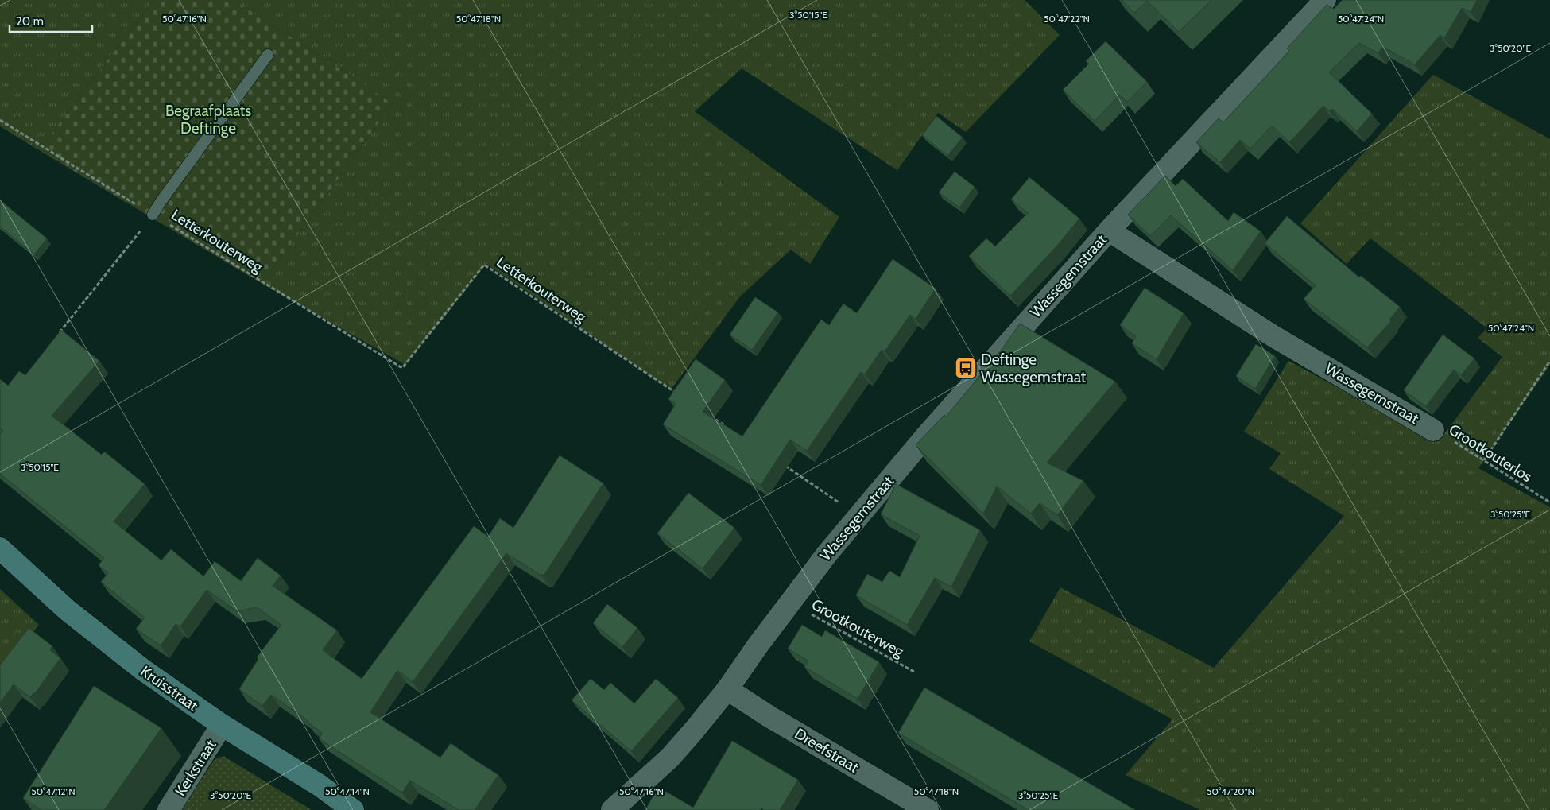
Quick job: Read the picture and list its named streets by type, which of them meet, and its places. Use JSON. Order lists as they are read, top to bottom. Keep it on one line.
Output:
{"streets":{"street":["Wassegemstraat","Kruisstraat","Dreefstraat","Kerkstraat"],"path":["Letterkouterweg","Grootkouterlos","Grootkouterweg"]},"crossings":[["Wassegemstraat","Grootkouterlos"],["Wassegemstraat","Grootkouterweg"],["Wassegemstraat","Dreefstraat"],["Kruisstraat","Kerkstraat"]],"parks":["Begraafplaats Deftinge"],"places":{"bus stop":["Deftinge Wassegemstraat"]},"scale_bar":"20 m","coordinates":["3°50'15\"E","50°47'16\"N","50°47'18\"N","50°47'22\"N","50°47'24\"N","3°50'20\"E","3°50'25\"E","50°47'12\"N","50°47'14\"N","50°47'20\"N"]}
